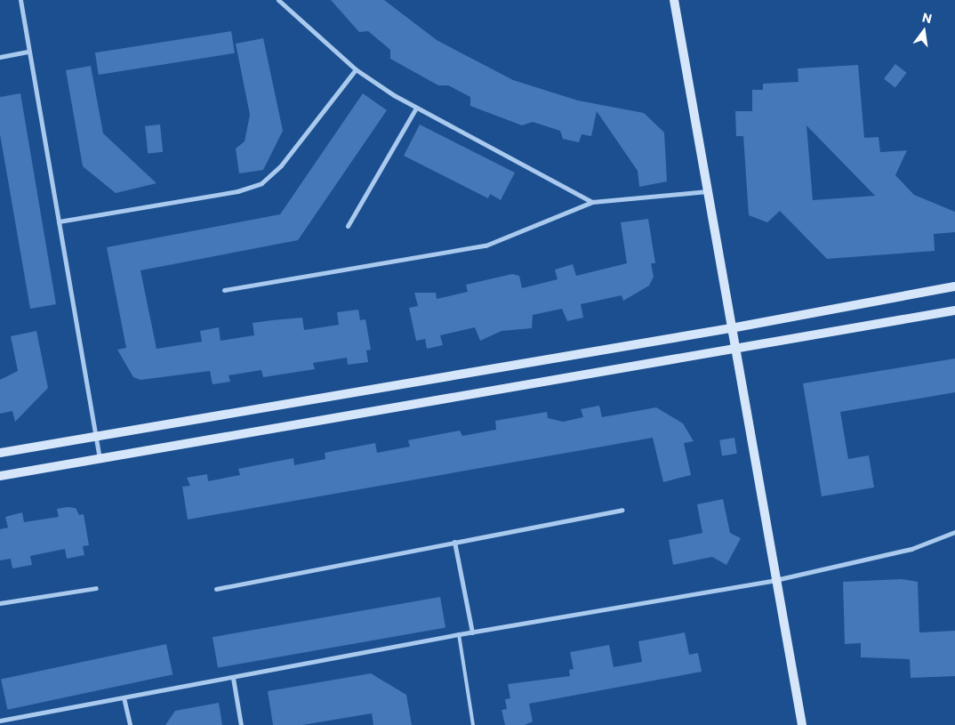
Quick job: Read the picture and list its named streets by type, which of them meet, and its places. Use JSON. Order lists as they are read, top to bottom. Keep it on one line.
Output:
{"north":"top"}
